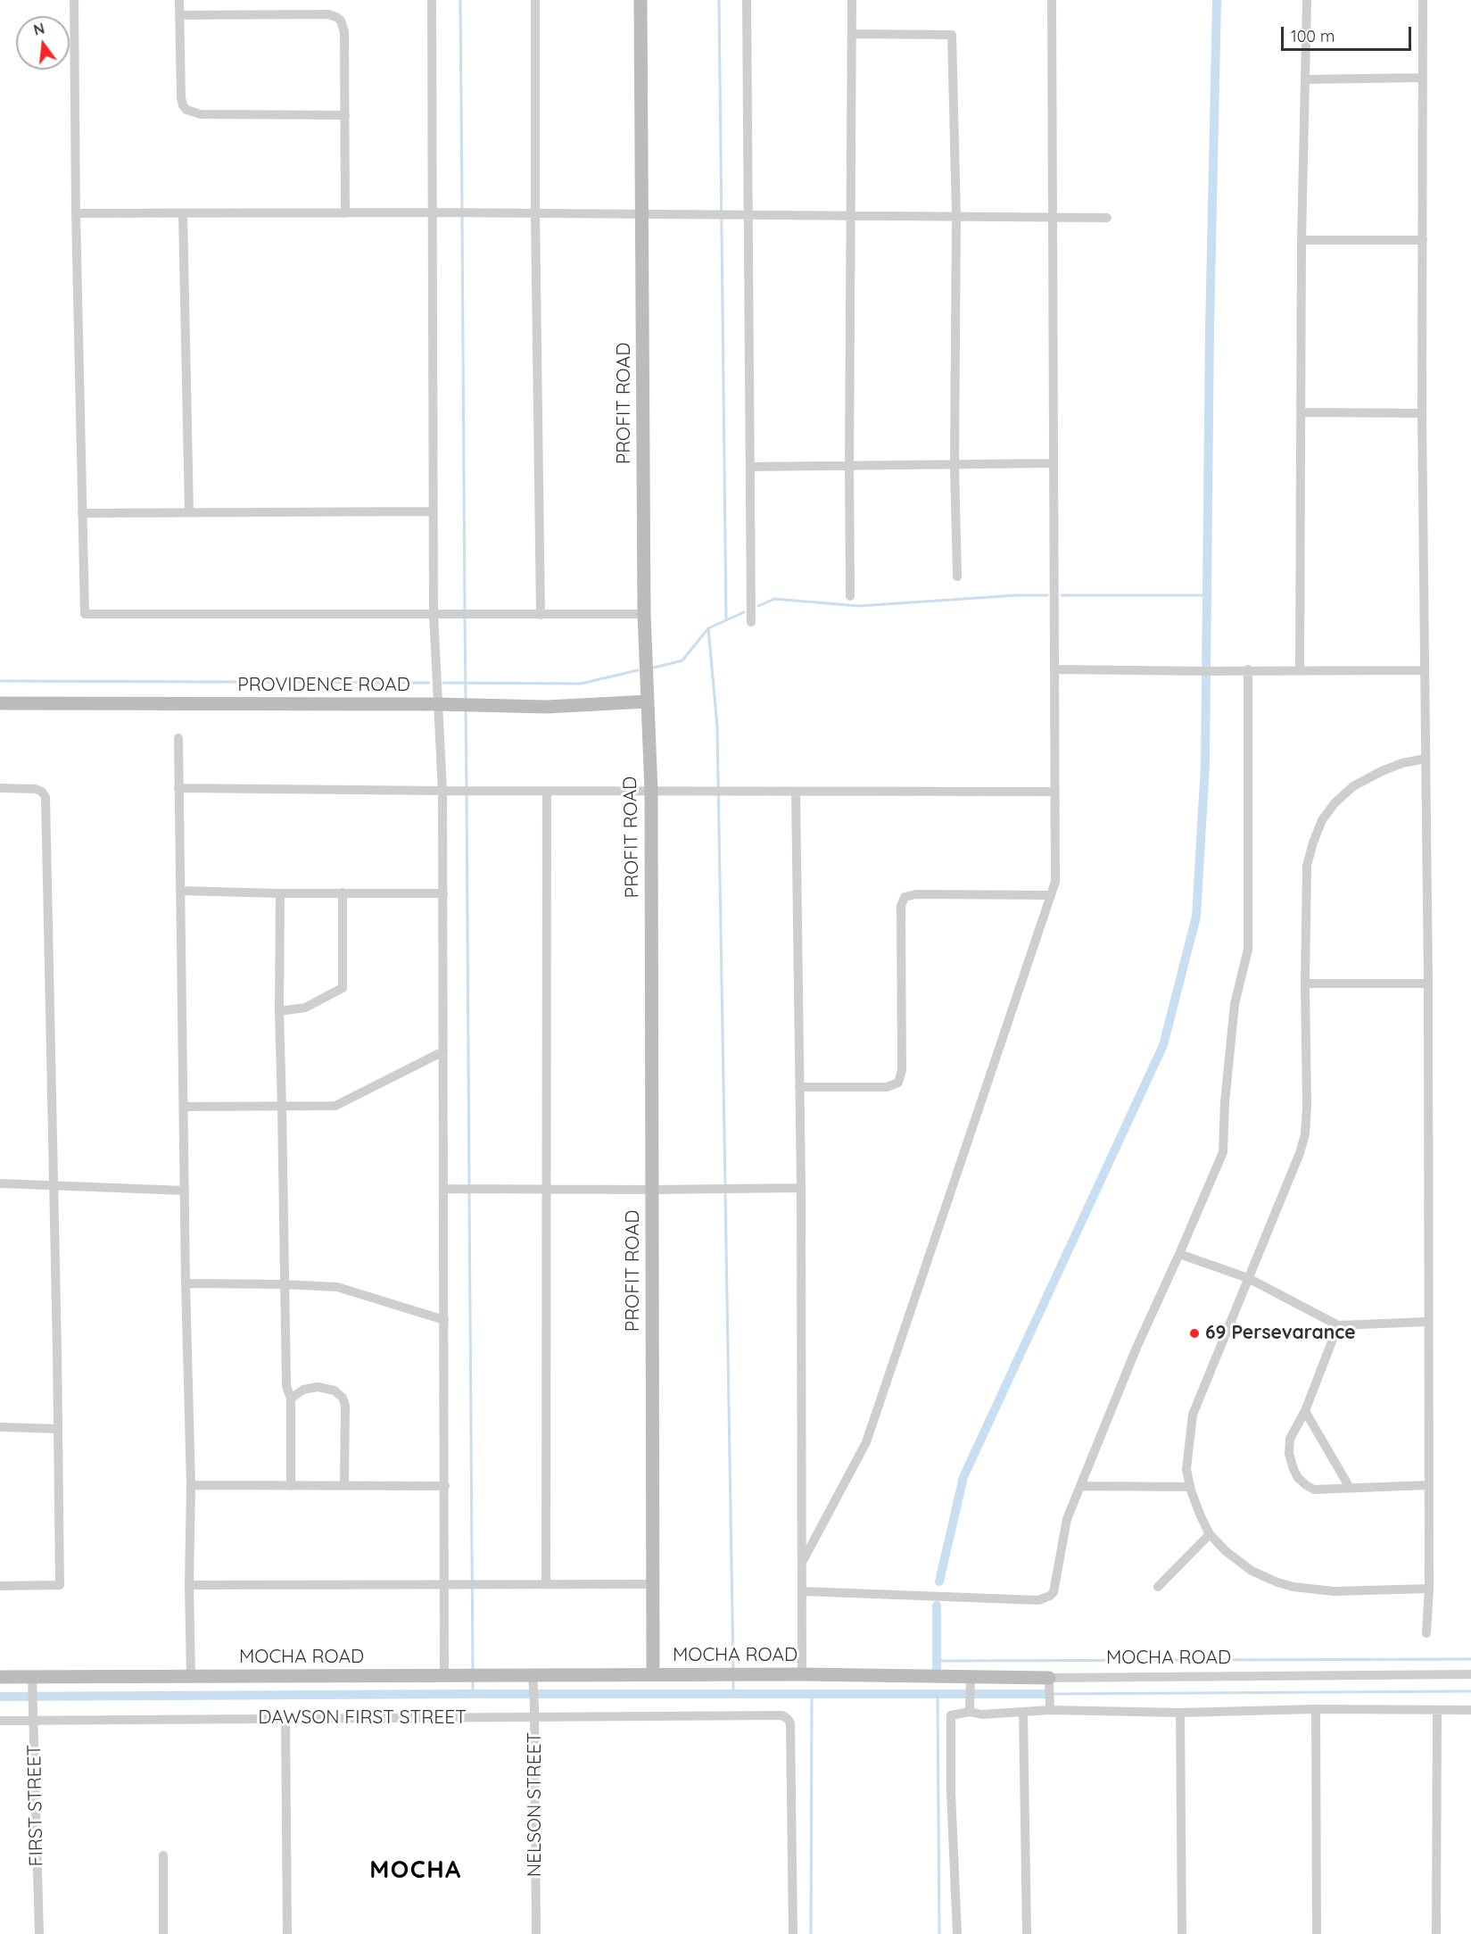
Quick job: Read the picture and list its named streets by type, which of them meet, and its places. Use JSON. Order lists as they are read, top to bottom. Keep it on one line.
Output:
{"streets":{"street":["PROFIT ROAD","PROVIDENCE ROAD","MOCHA ROAD","DAWSON FIRST STREET","NELSON STREET","FIRST STREET"]},"crossings":[["PROFIT ROAD","PROVIDENCE ROAD"],["PROFIT ROAD","MOCHA ROAD"],["MOCHA ROAD","NELSON STREET"],["MOCHA ROAD","FIRST STREET"],["DAWSON FIRST STREET","NELSON STREET"],["DAWSON FIRST STREET","FIRST STREET"]],"districts":["MOCHA"],"places":["69 Persevarance"],"scale_bar":"100 m","north":"top"}
